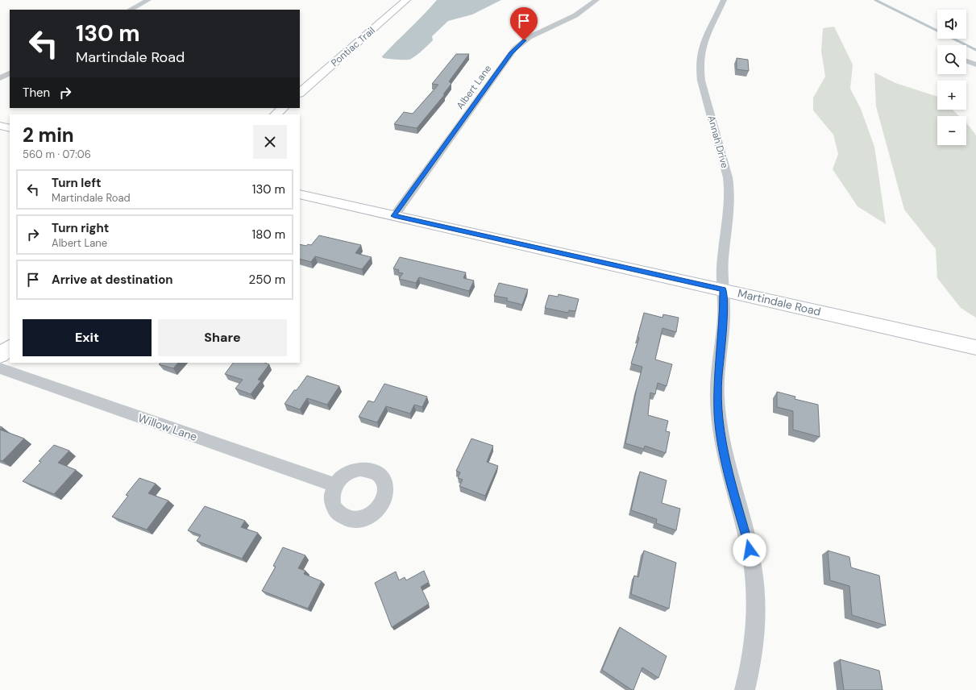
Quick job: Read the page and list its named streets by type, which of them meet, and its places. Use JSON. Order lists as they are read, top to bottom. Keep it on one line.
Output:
{"streets":{"street":["Pontiac Trail","Albert Lane","Annah Drive","Martindale Road","Willow Lane"]},"crossings":[["Albert Lane","Martindale Road"],["Annah Drive","Martindale Road"]],"page":{"map_buttons":["+","−"],"turn":["130 m","Martindale Road"],"then":"Then","heading":["2 min","560 m · 07:06"],"list":[{"name":"Turn left","note":"Martindale Road","value":"130 m"},{"name":"Turn right","note":"Albert Lane","value":"180 m"},{"name":"Arrive at destination","value":"250 m"}],"buttons":["Exit","Share"]}}
